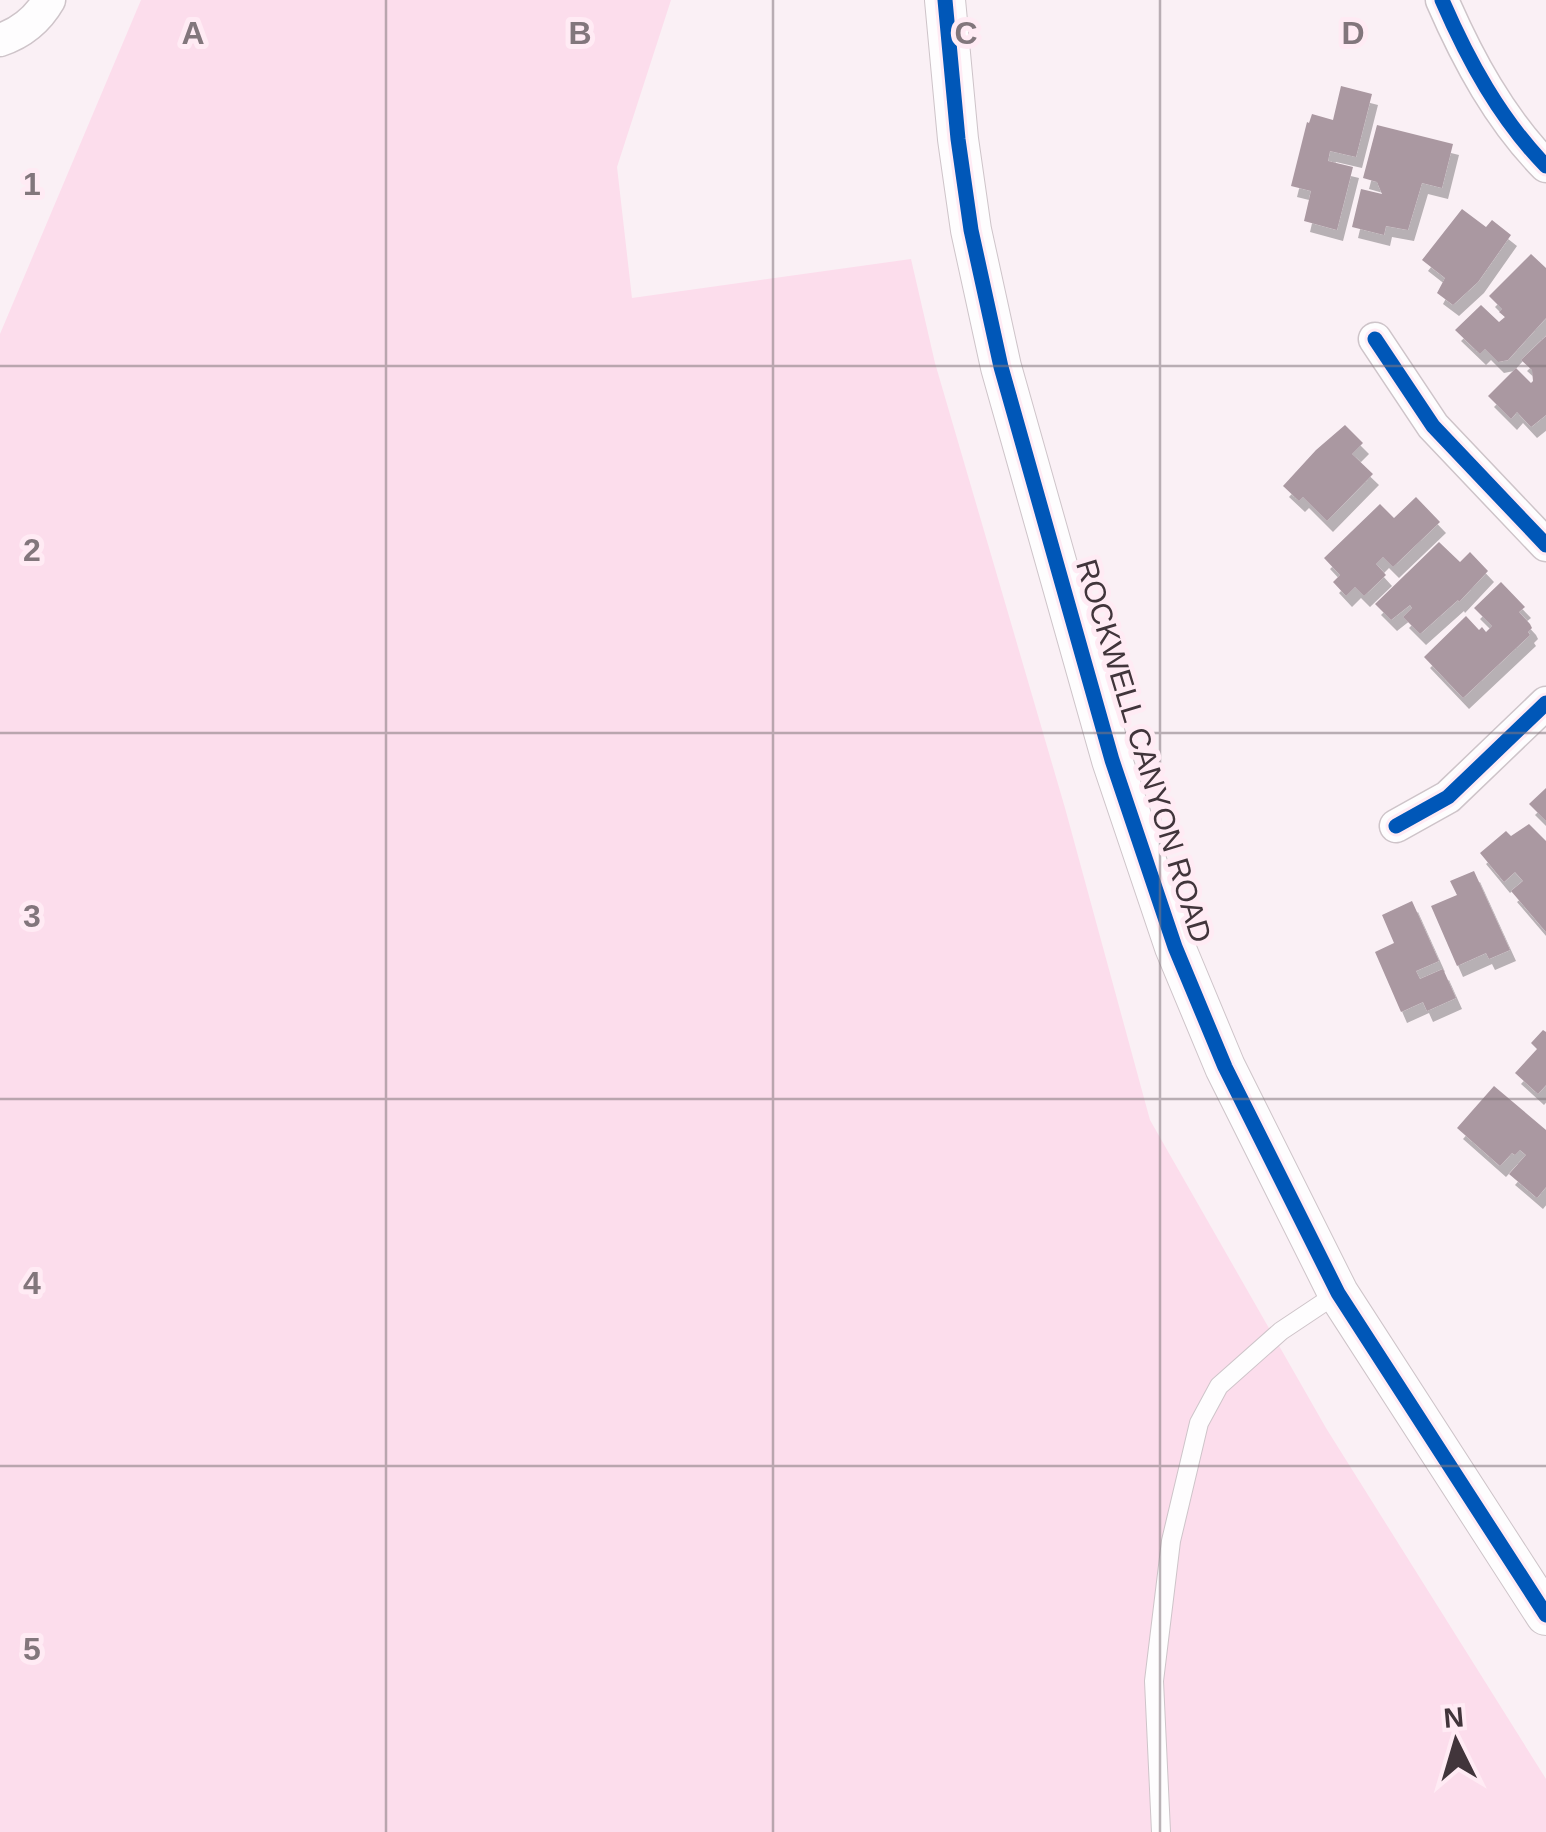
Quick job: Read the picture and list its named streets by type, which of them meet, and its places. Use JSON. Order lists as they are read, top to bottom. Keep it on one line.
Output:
{"streets":{"street":["ROCKWELL CANYON ROAD"]},"north":"top","grid":{"columns":["A","B","C","D"],"rows":["1","2","3","4","5"]}}
